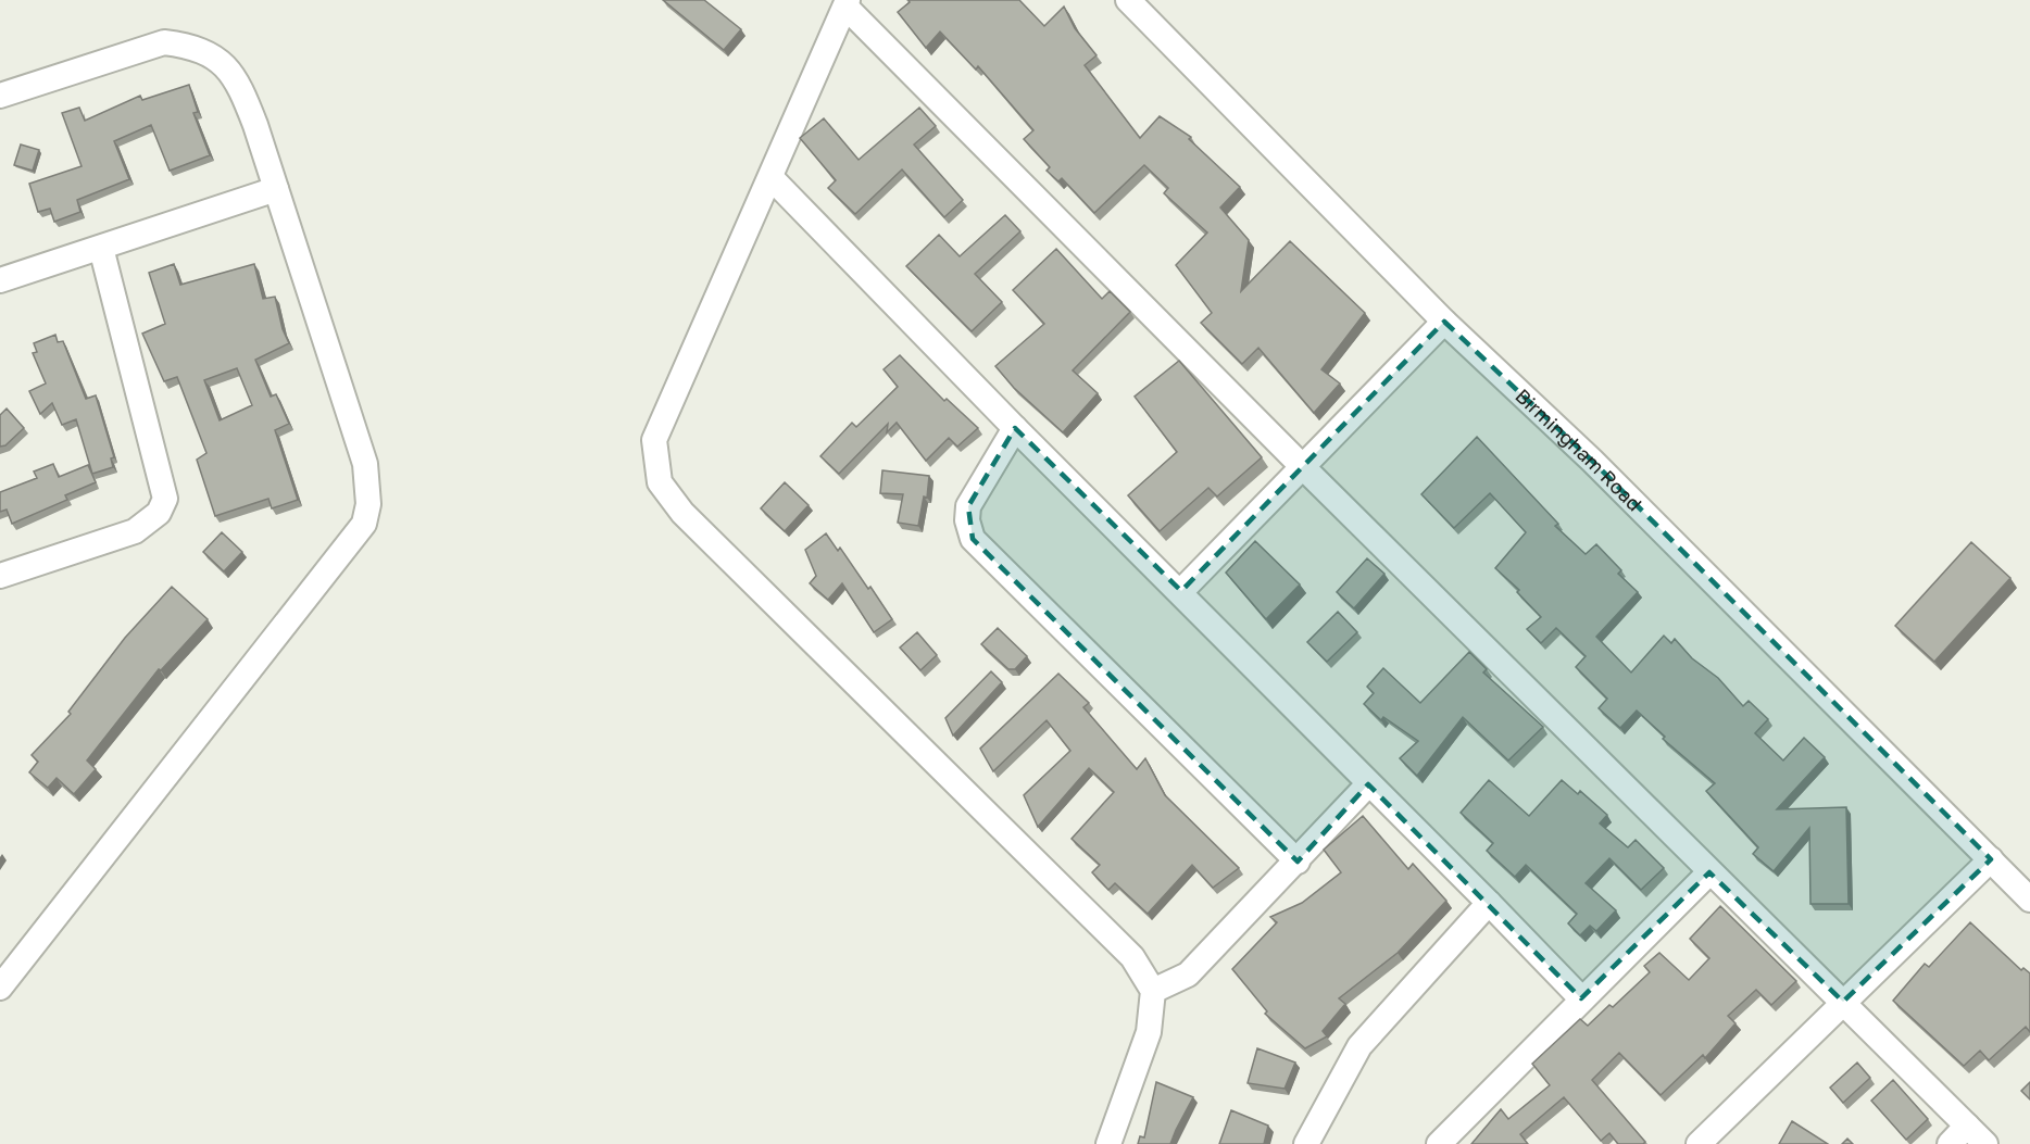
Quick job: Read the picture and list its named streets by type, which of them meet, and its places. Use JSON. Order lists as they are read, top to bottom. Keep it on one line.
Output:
{"streets":{"street":["Birmingham Road"]}}
